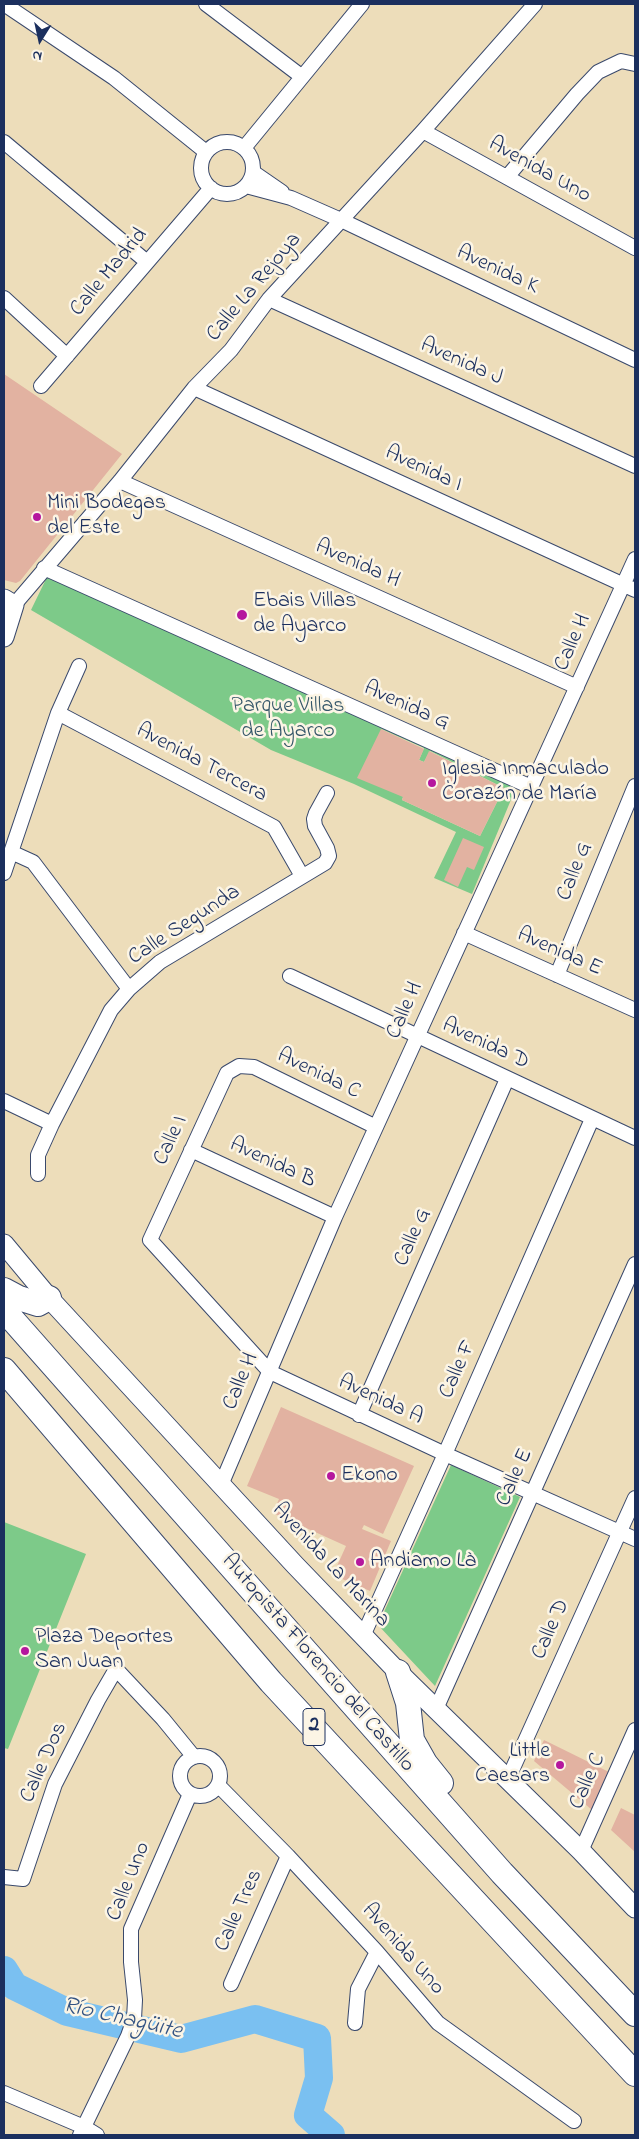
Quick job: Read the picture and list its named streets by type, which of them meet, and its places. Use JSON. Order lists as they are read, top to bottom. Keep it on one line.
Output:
{"streets":{"highway":["Autopista Florencio del Castillo","2"],"street":["Avenida Uno","Avenida K","Calle Madrid","Calle La Rejoya","Avenida J","Avenida I","Avenida H","Calle H","Avenida G","Avenida Tercera","Calle G","Calle Segunda","Avenida E","Avenida D","Avenida C","Calle I","Avenida B","Calle F","Avenida A","Calle E","Avenida La Marina","Calle D","Calle Dos","Calle C","Calle Uno","Calle Tres"]},"crossings":[["Avenida Uno","Calle La Rejoya"],["Avenida Uno","Calle Dos"],["Avenida Uno","Calle Uno"],["Avenida Uno","Calle Tres"],["Avenida K","Calle La Rejoya"],["Calle La Rejoya","Avenida J"],["Calle La Rejoya","Avenida I"],["Calle La Rejoya","Avenida H"],["Calle La Rejoya","Avenida G"],["Avenida I","Calle H"],["Avenida H","Calle H"],["Calle H","Avenida G"],["Calle H","Avenida E"],["Calle H","Avenida D"],["Calle H","Avenida C"],["Calle H","Avenida B"],["Calle H","Avenida A"],["Calle H","Avenida La Marina"],["Avenida Tercera","Calle Segunda"],["Calle G","Avenida E"],["Calle G","Avenida D"],["Calle G","Avenida A"],["Avenida D","Calle F"],["Avenida C","Calle I"],["Calle I","Avenida B"],["Calle I","Avenida A"],["Calle F","Avenida A"],["Calle F","Avenida La Marina"],["Avenida A","Calle E"],["Avenida A","Calle D"],["Calle E","Avenida La Marina"],["Avenida La Marina","Calle D"],["Avenida La Marina","Calle C"],["Calle Dos","Calle Uno"]],"water":["Río Chagüite"],"parks":["Parque Villas de Ayarco"],"places":["Mini Bodegas del Este","Ebais Villas de Ayarco","Iglesia Inmaculado Corazón de María","Ekono","Andiamo Là","Plaza Deportes San Juan","Little Caesars"],"north":"bottom"}
